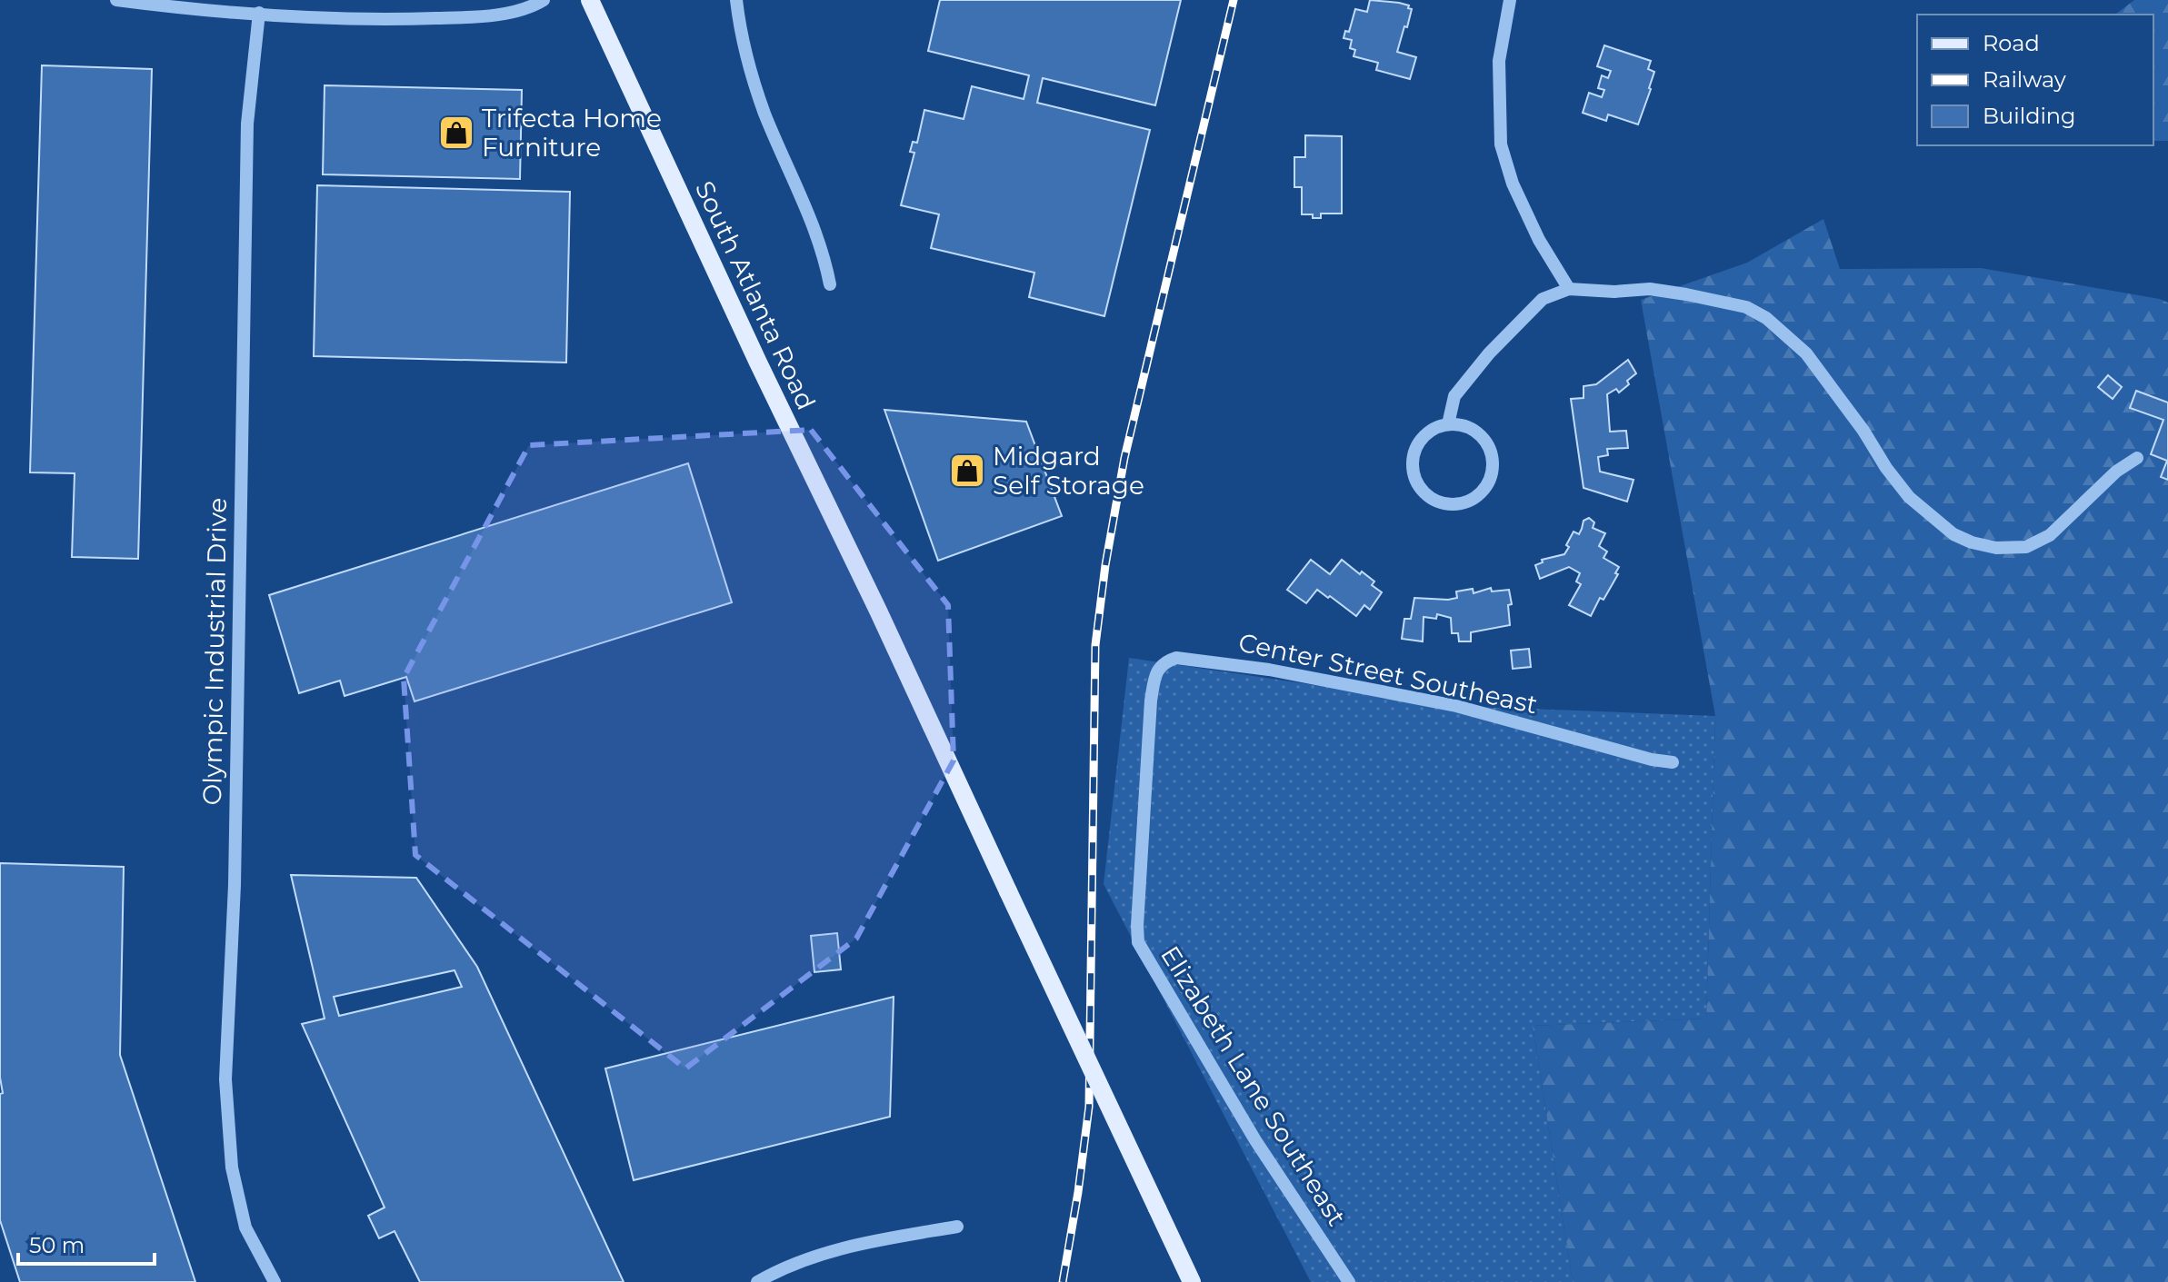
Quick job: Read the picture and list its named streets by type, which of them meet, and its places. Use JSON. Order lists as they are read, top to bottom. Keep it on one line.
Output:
{"streets":{"main road":["South Atlanta Road"],"street":["Olympic Industrial Drive","Center Street Southeast","Elizabeth Lane Southeast"]},"crossings":[["Center Street Southeast","Elizabeth Lane Southeast"]],"places":{"shop":["Trifecta Home Furniture","Midgard Self Storage"]},"legend":["Road","Railway","Building"],"scale_bar":"50 m"}
